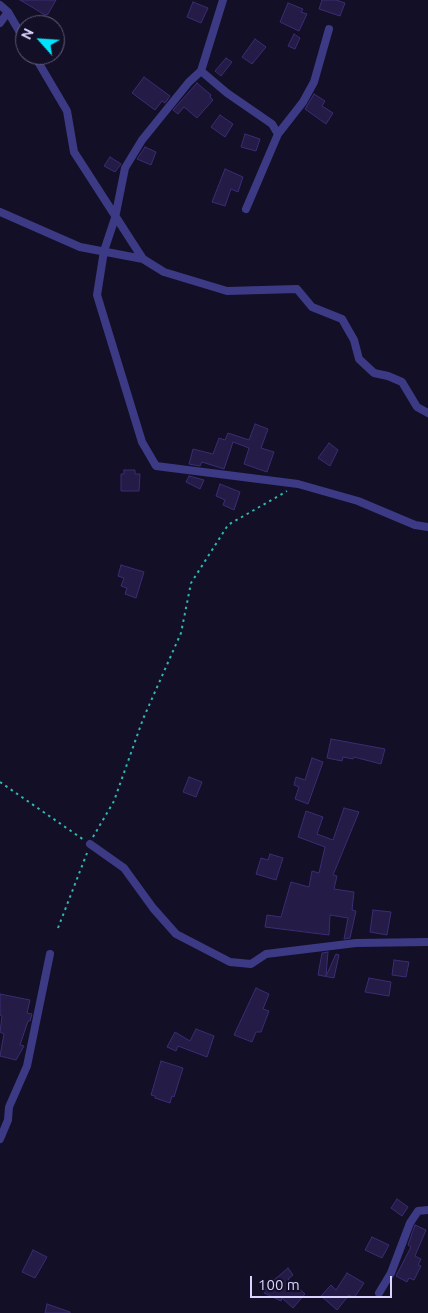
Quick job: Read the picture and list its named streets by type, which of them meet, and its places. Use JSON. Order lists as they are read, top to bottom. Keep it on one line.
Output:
{"scale_bar":"100 m","north":"top left"}
